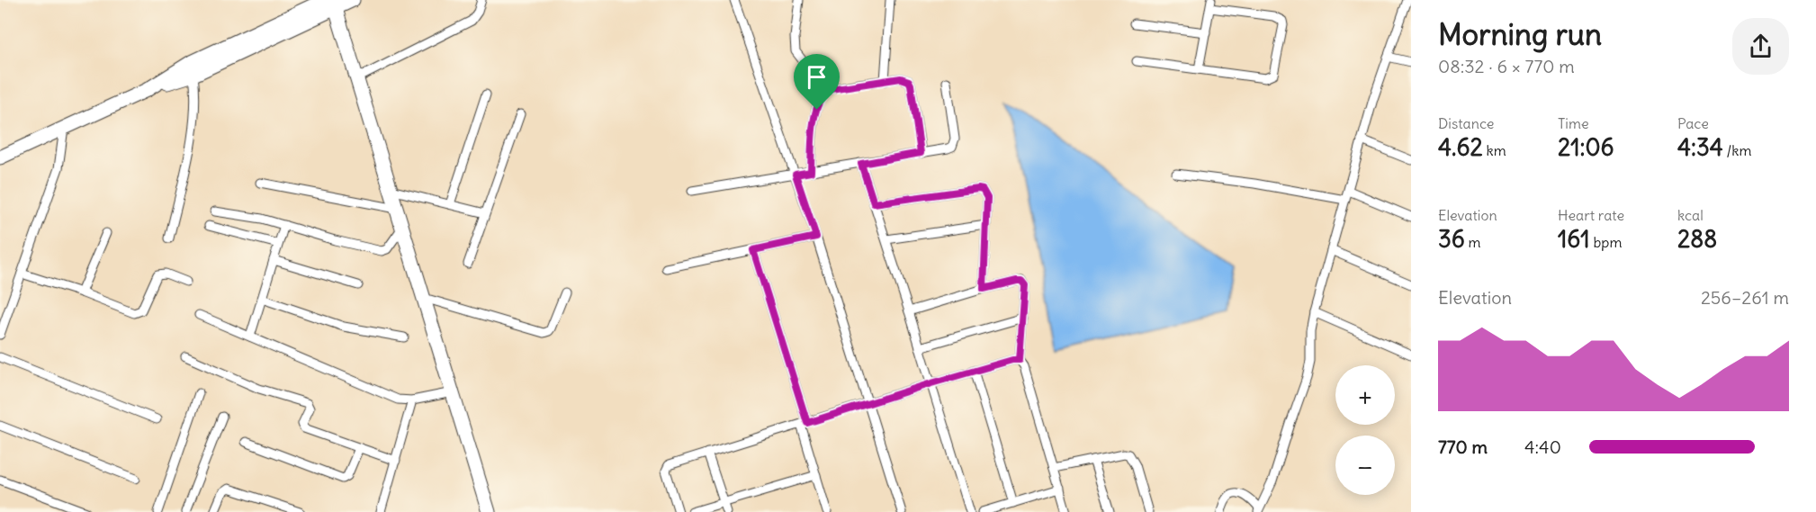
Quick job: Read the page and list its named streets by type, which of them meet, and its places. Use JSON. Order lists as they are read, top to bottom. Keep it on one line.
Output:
{"page":{"heading":["Morning run","08:32 · 6 × 770 m"],"stats":[["Distance","4.62 km"],["Time","21:06"],["Pace","4:34 /km"],["Elevation","36 m"],["Heart rate","161 bpm"],["kcal","288"]],"chart":["Elevation","256–261 m"],"map_buttons":["+","−"],"list":[{"name":"770 m","note":"4:40"}]}}
